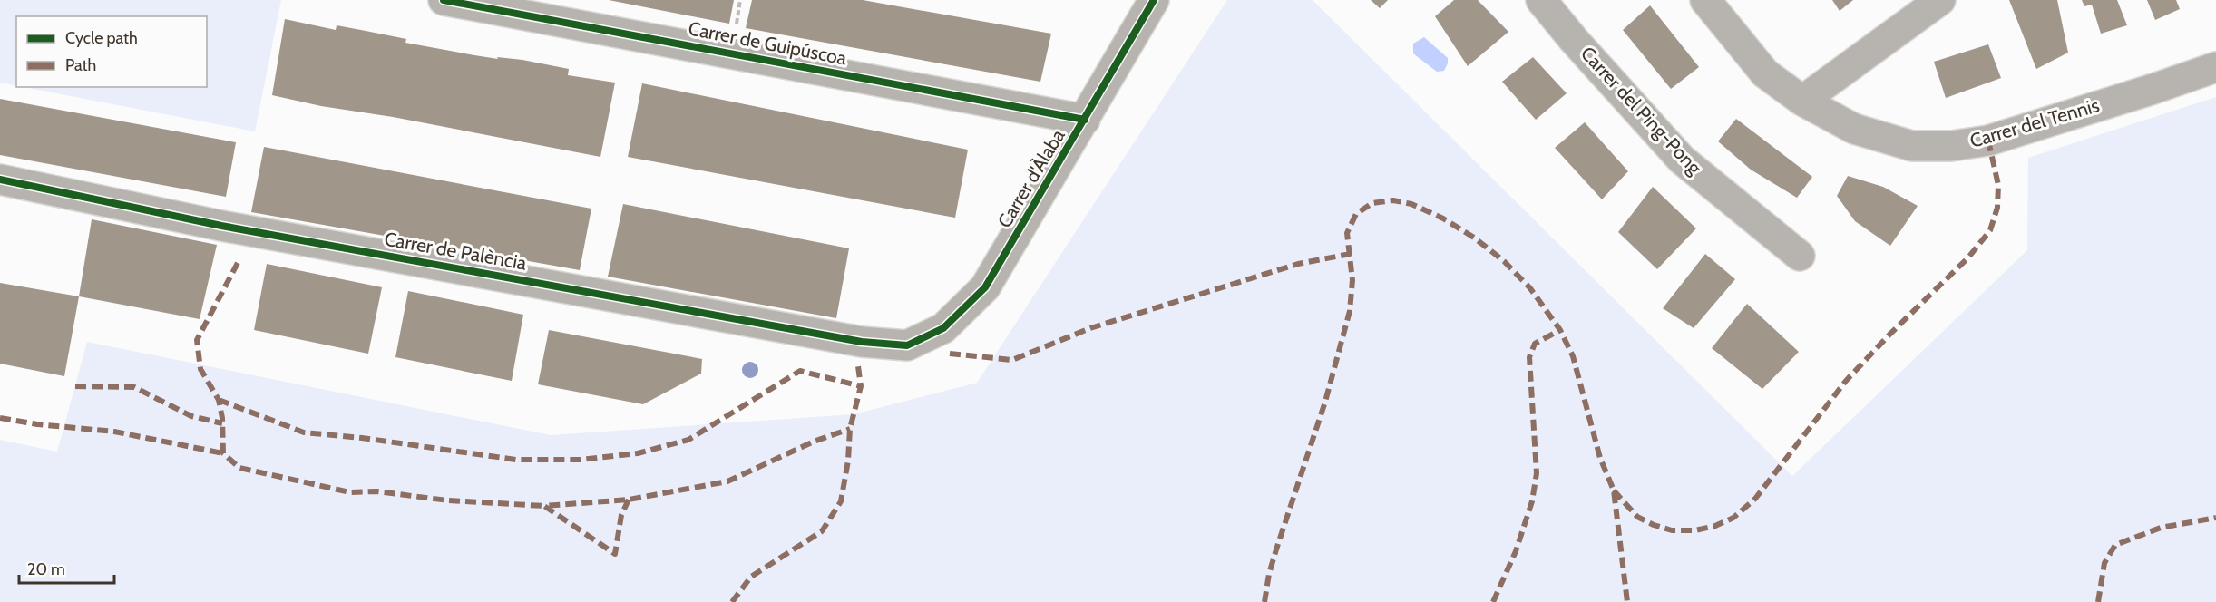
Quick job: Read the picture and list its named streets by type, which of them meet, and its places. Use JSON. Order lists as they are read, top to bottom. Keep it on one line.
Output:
{"streets":{"street":["Carrer de Guipúscoa","Carrer del Ping-Pong","Carrer del Tennis","Carrer d'Àlaba","Carrer de Palència"]},"crossings":[["Carrer de Guipúscoa","Carrer d'Àlaba"],["Carrer d'Àlaba","Carrer de Palència"]],"legend":["Cycle path","Path"],"scale_bar":"20 m"}
